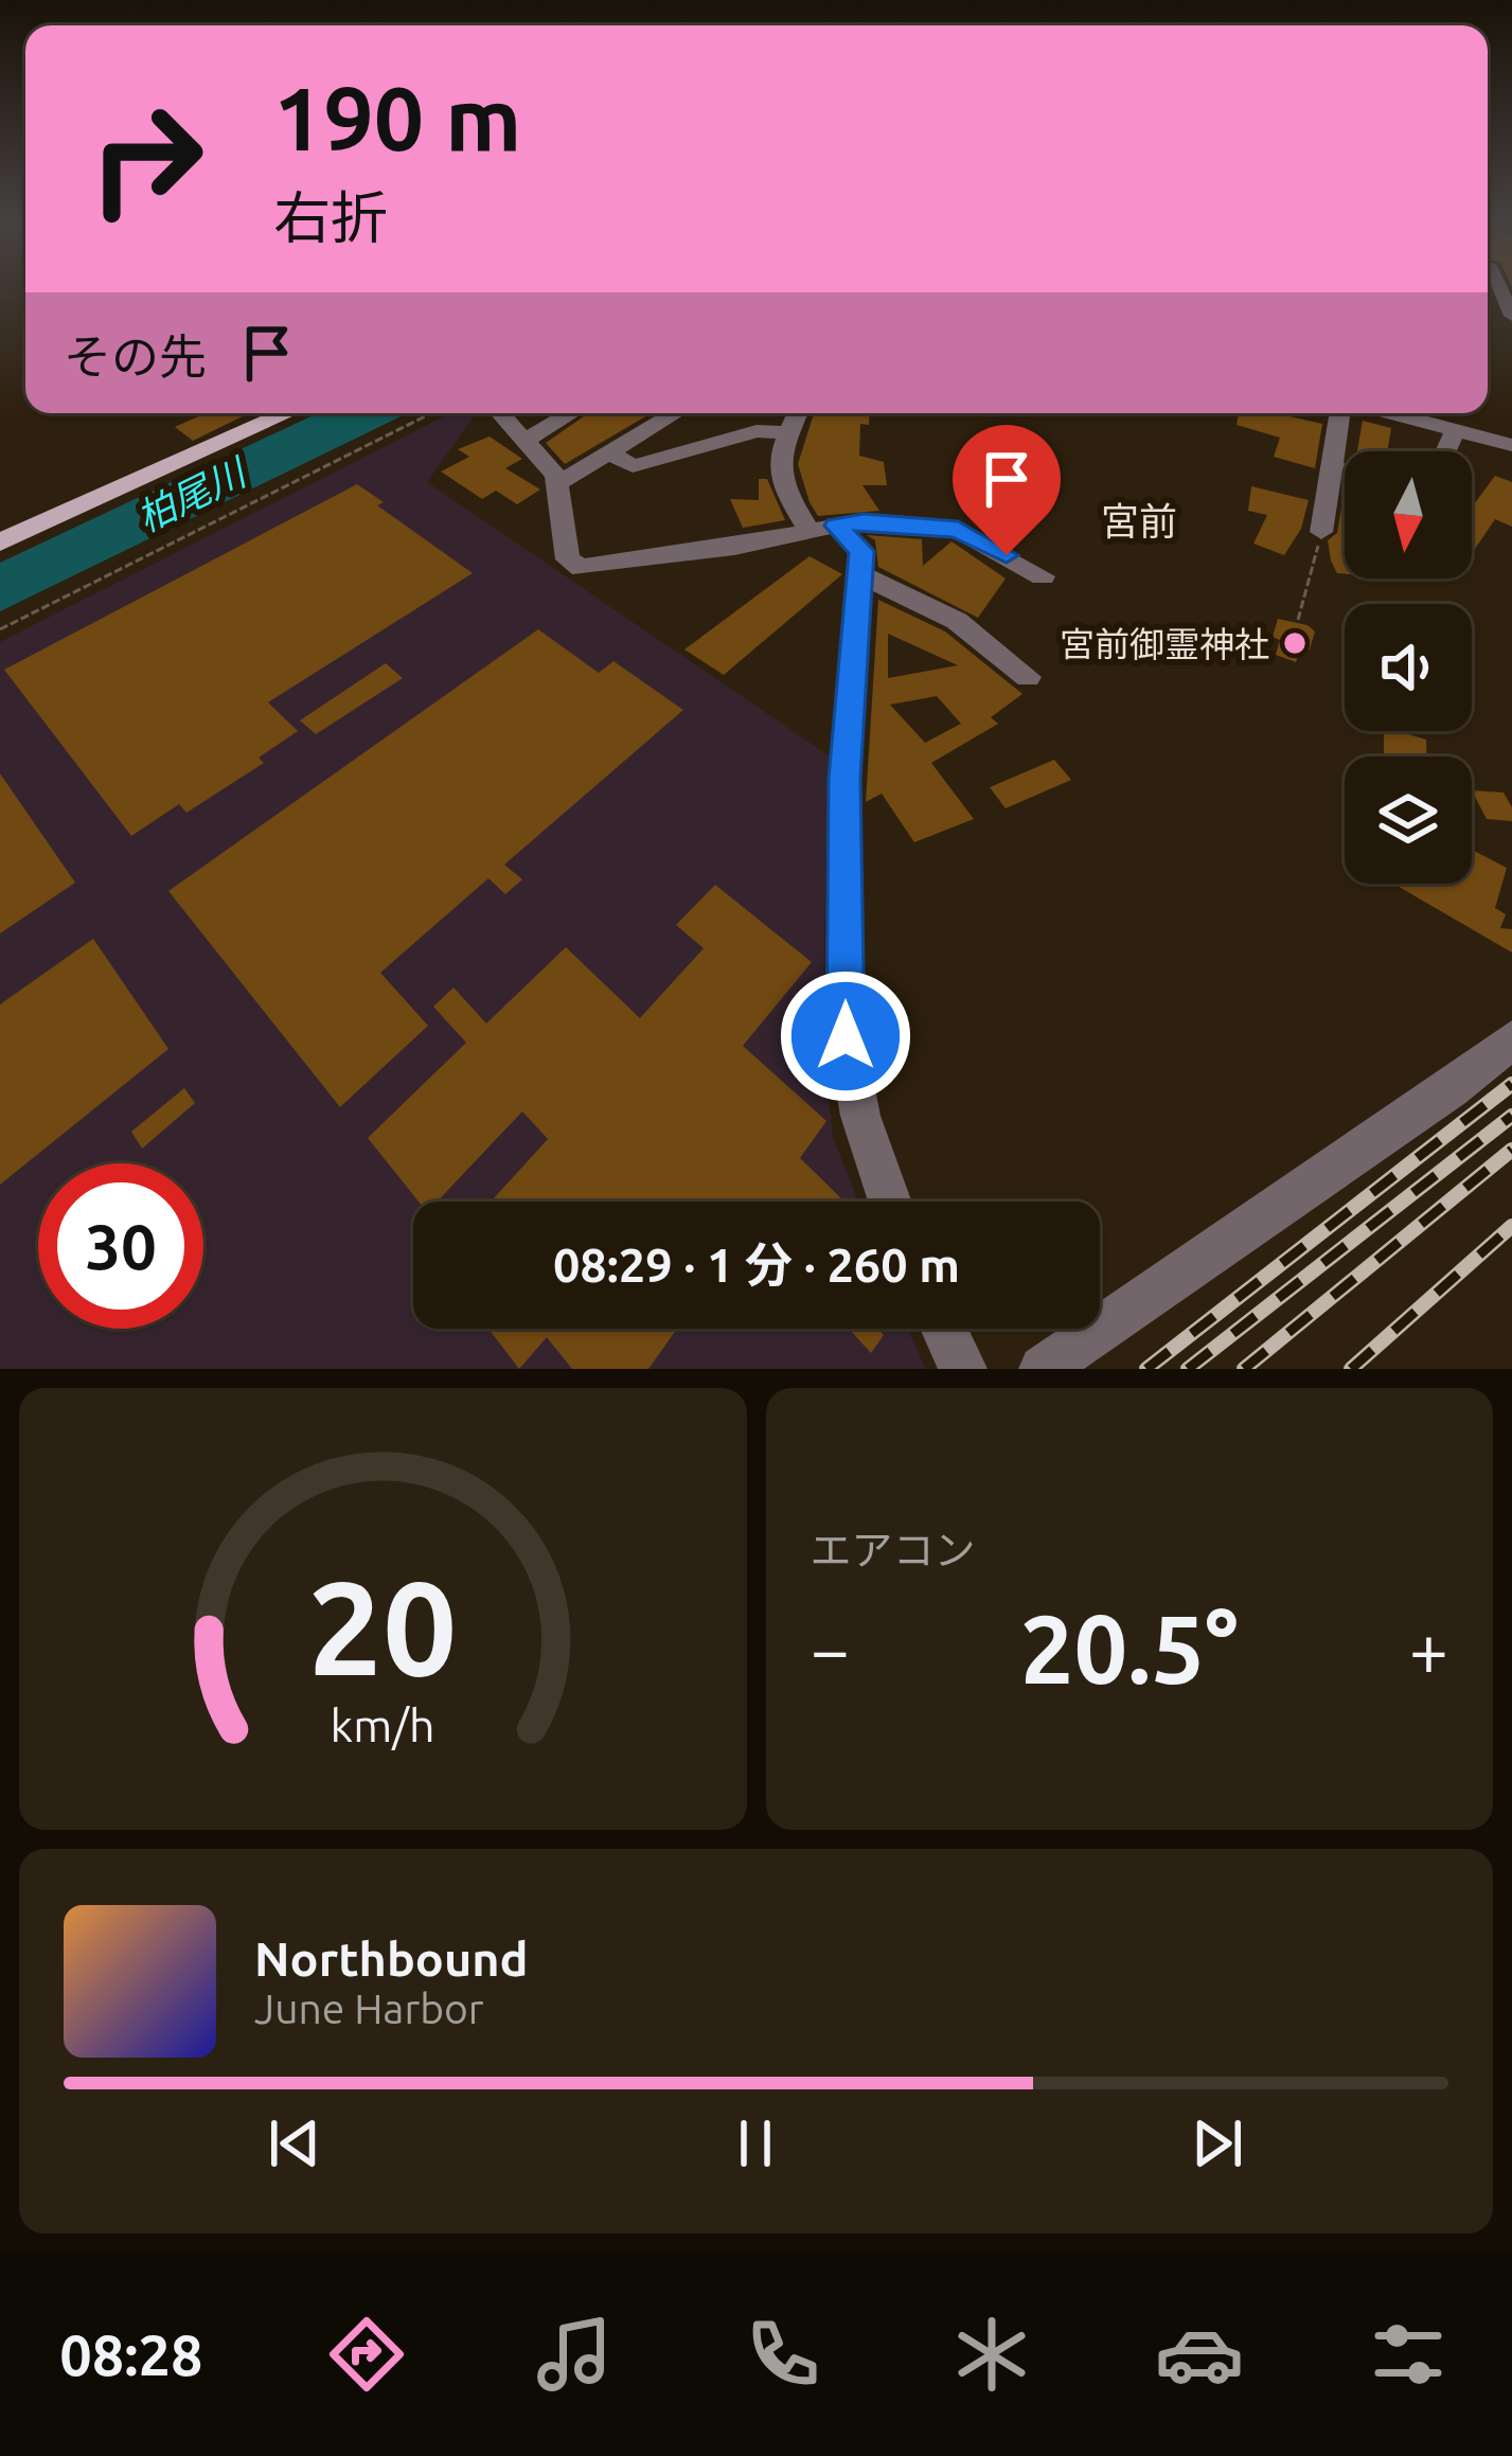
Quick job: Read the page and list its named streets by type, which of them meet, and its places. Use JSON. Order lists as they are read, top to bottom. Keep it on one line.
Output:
{"districts":["宮前"],"water":["柏尾川"],"places":["宮前御霊神社"],"north":"bottom","page":{"turn":["190 m","右折"],"then":"その先","limit":"30","trip":"08:29 · 1 分 · 260 m","tile":"エアコン","heat":["−","20.5°","+"],"song":["Northbound","June Harbor"],"tabs":"08:28","gauge":["20","km/h"]}}
